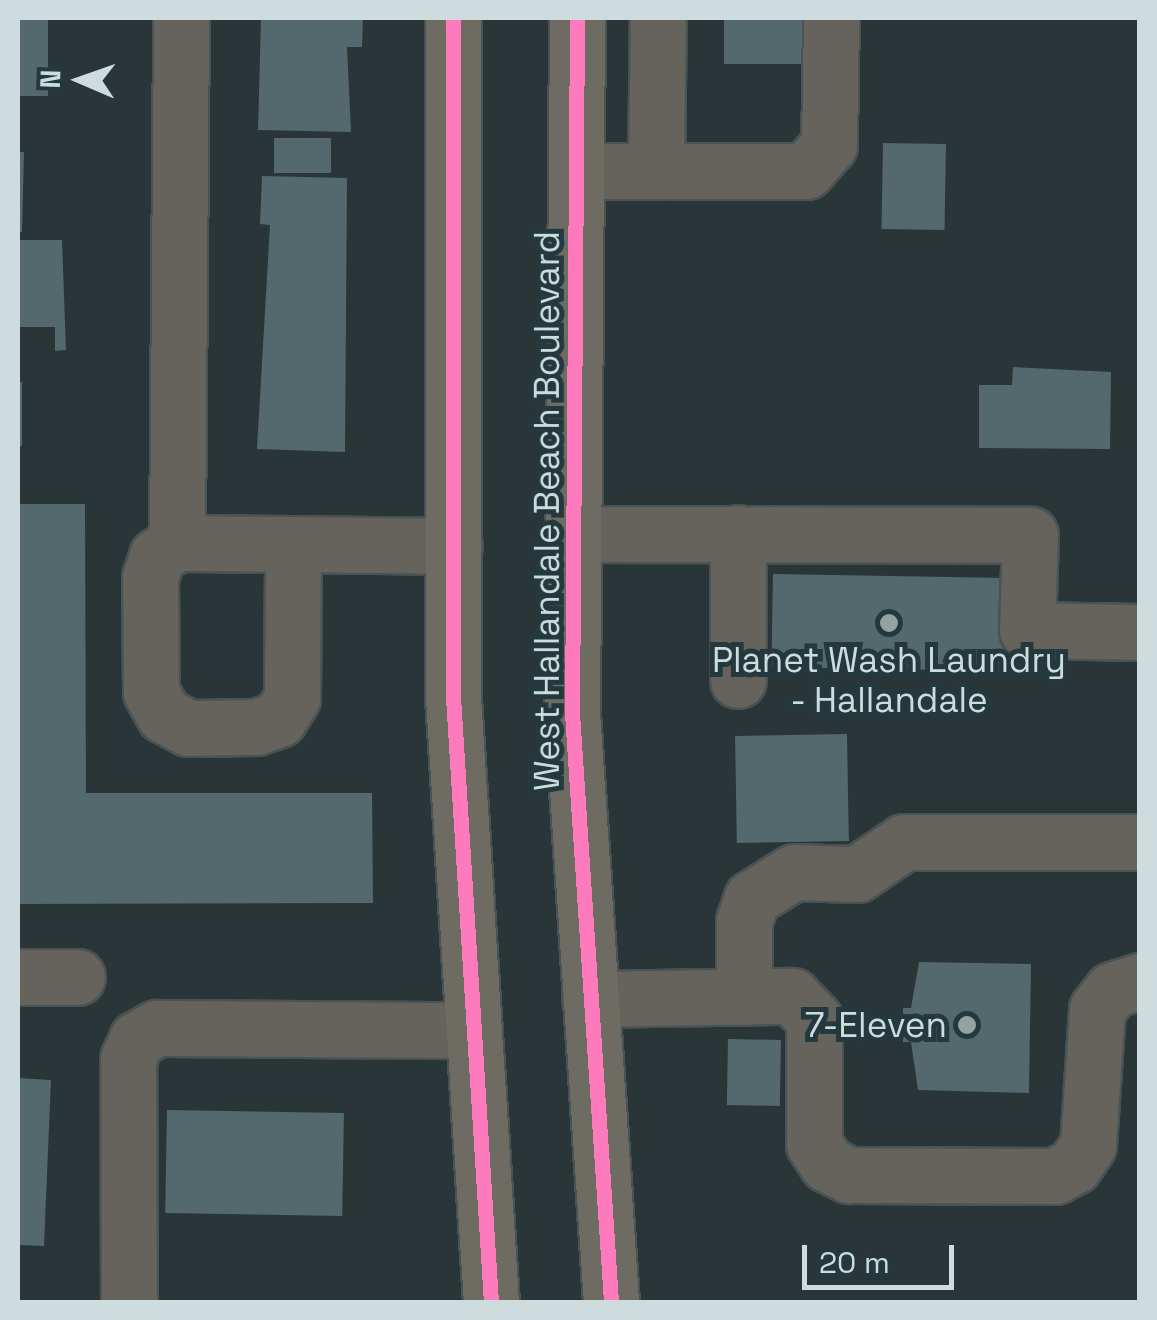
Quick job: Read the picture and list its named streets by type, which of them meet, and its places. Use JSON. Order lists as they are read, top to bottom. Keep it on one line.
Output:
{"streets":{"main road":["West Hallandale Beach Boulevard"]},"places":["Planet Wash Laundry - Hallandale","7-Eleven"],"scale_bar":"20 m","north":"left"}
